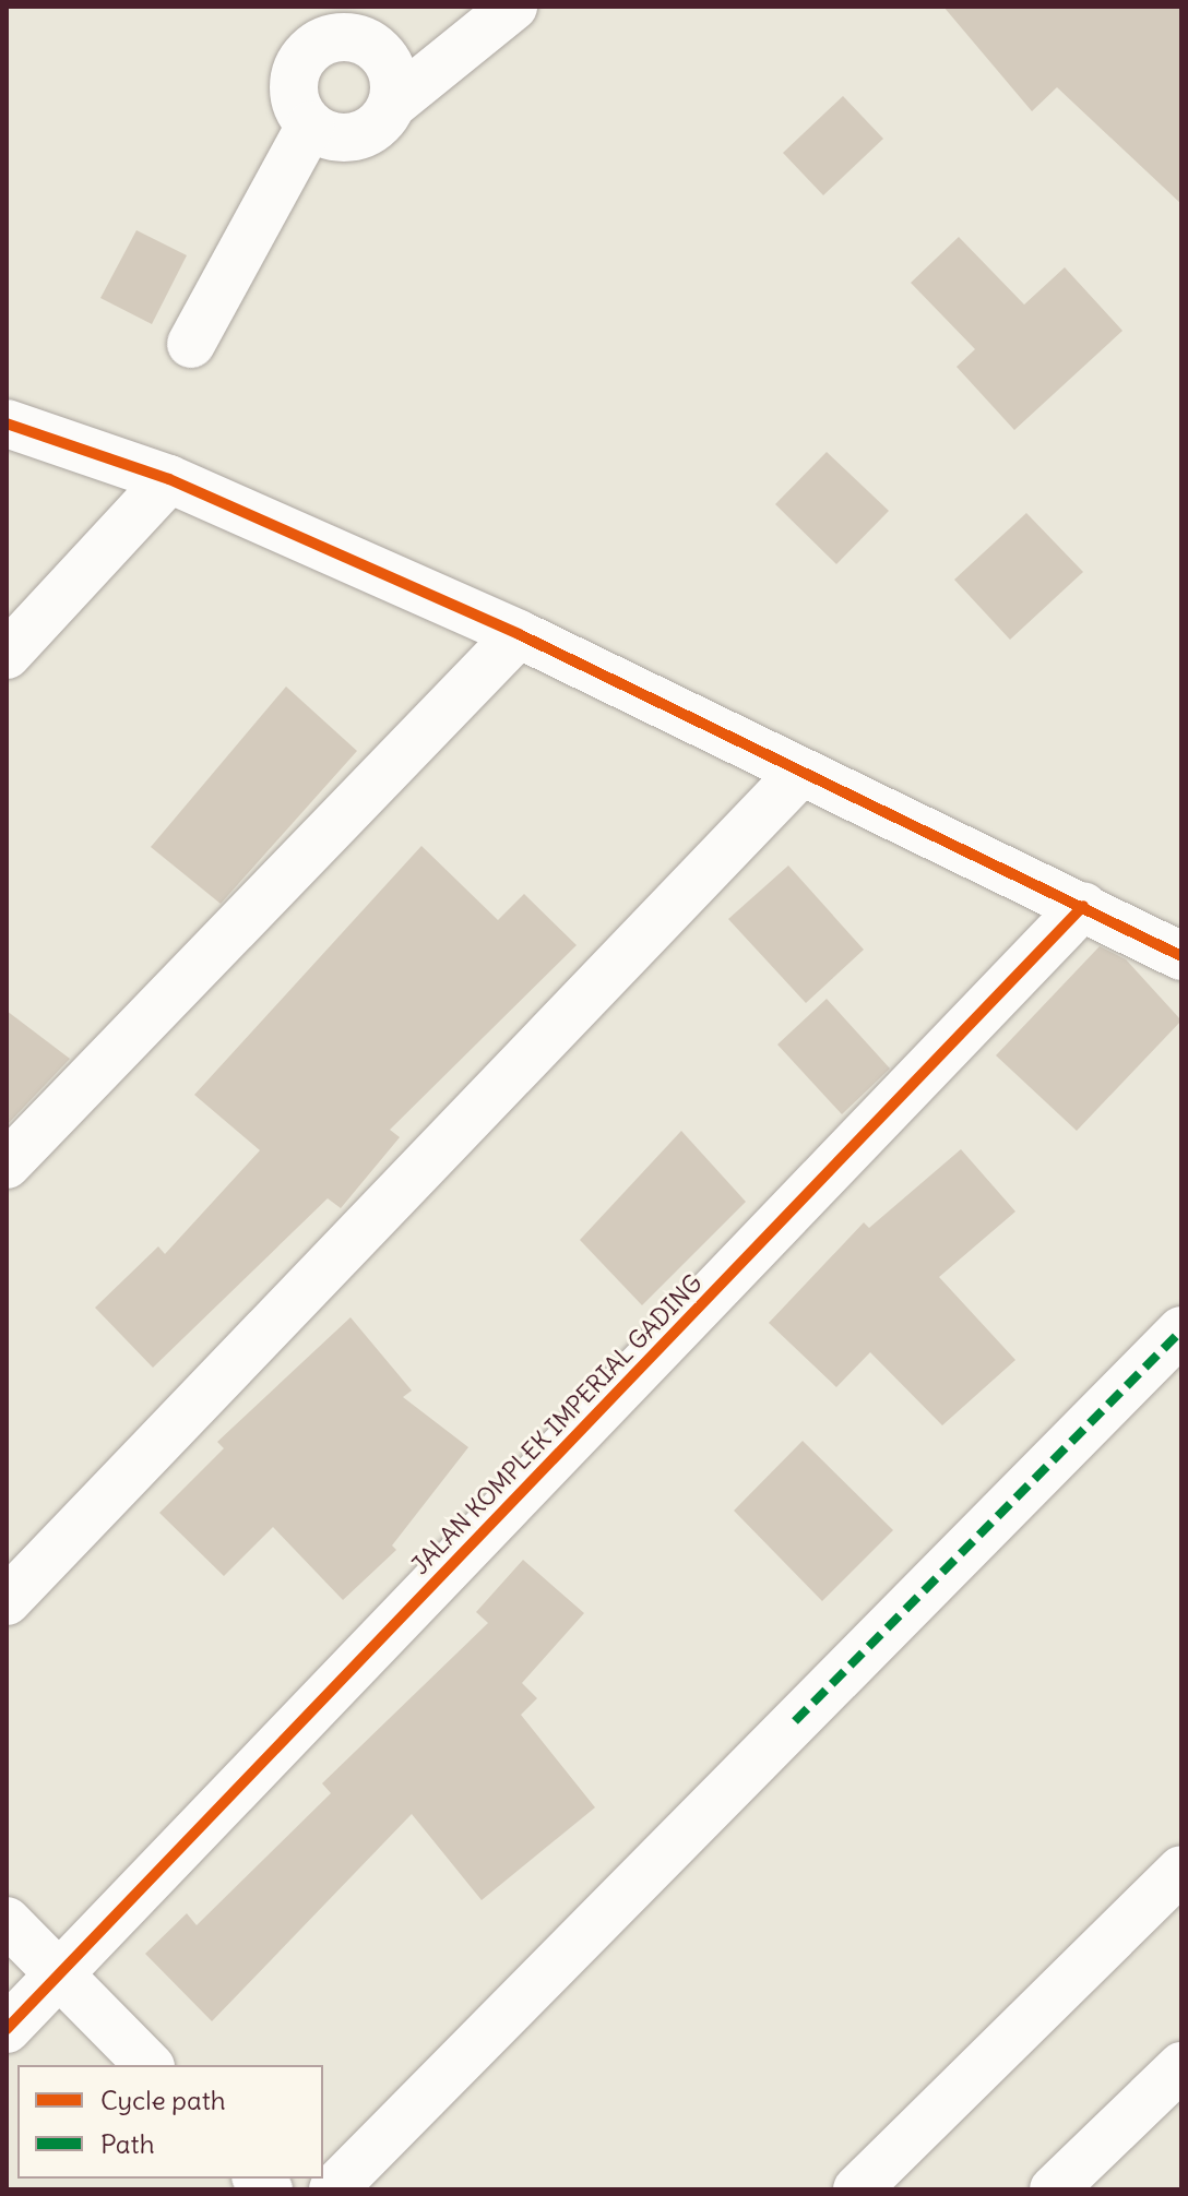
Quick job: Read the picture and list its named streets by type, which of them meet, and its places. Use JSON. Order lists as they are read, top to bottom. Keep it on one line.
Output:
{"streets":{"street":["JALAN KOMPLEK IMPERIAL GADING"]},"legend":["Cycle path","Path"]}
